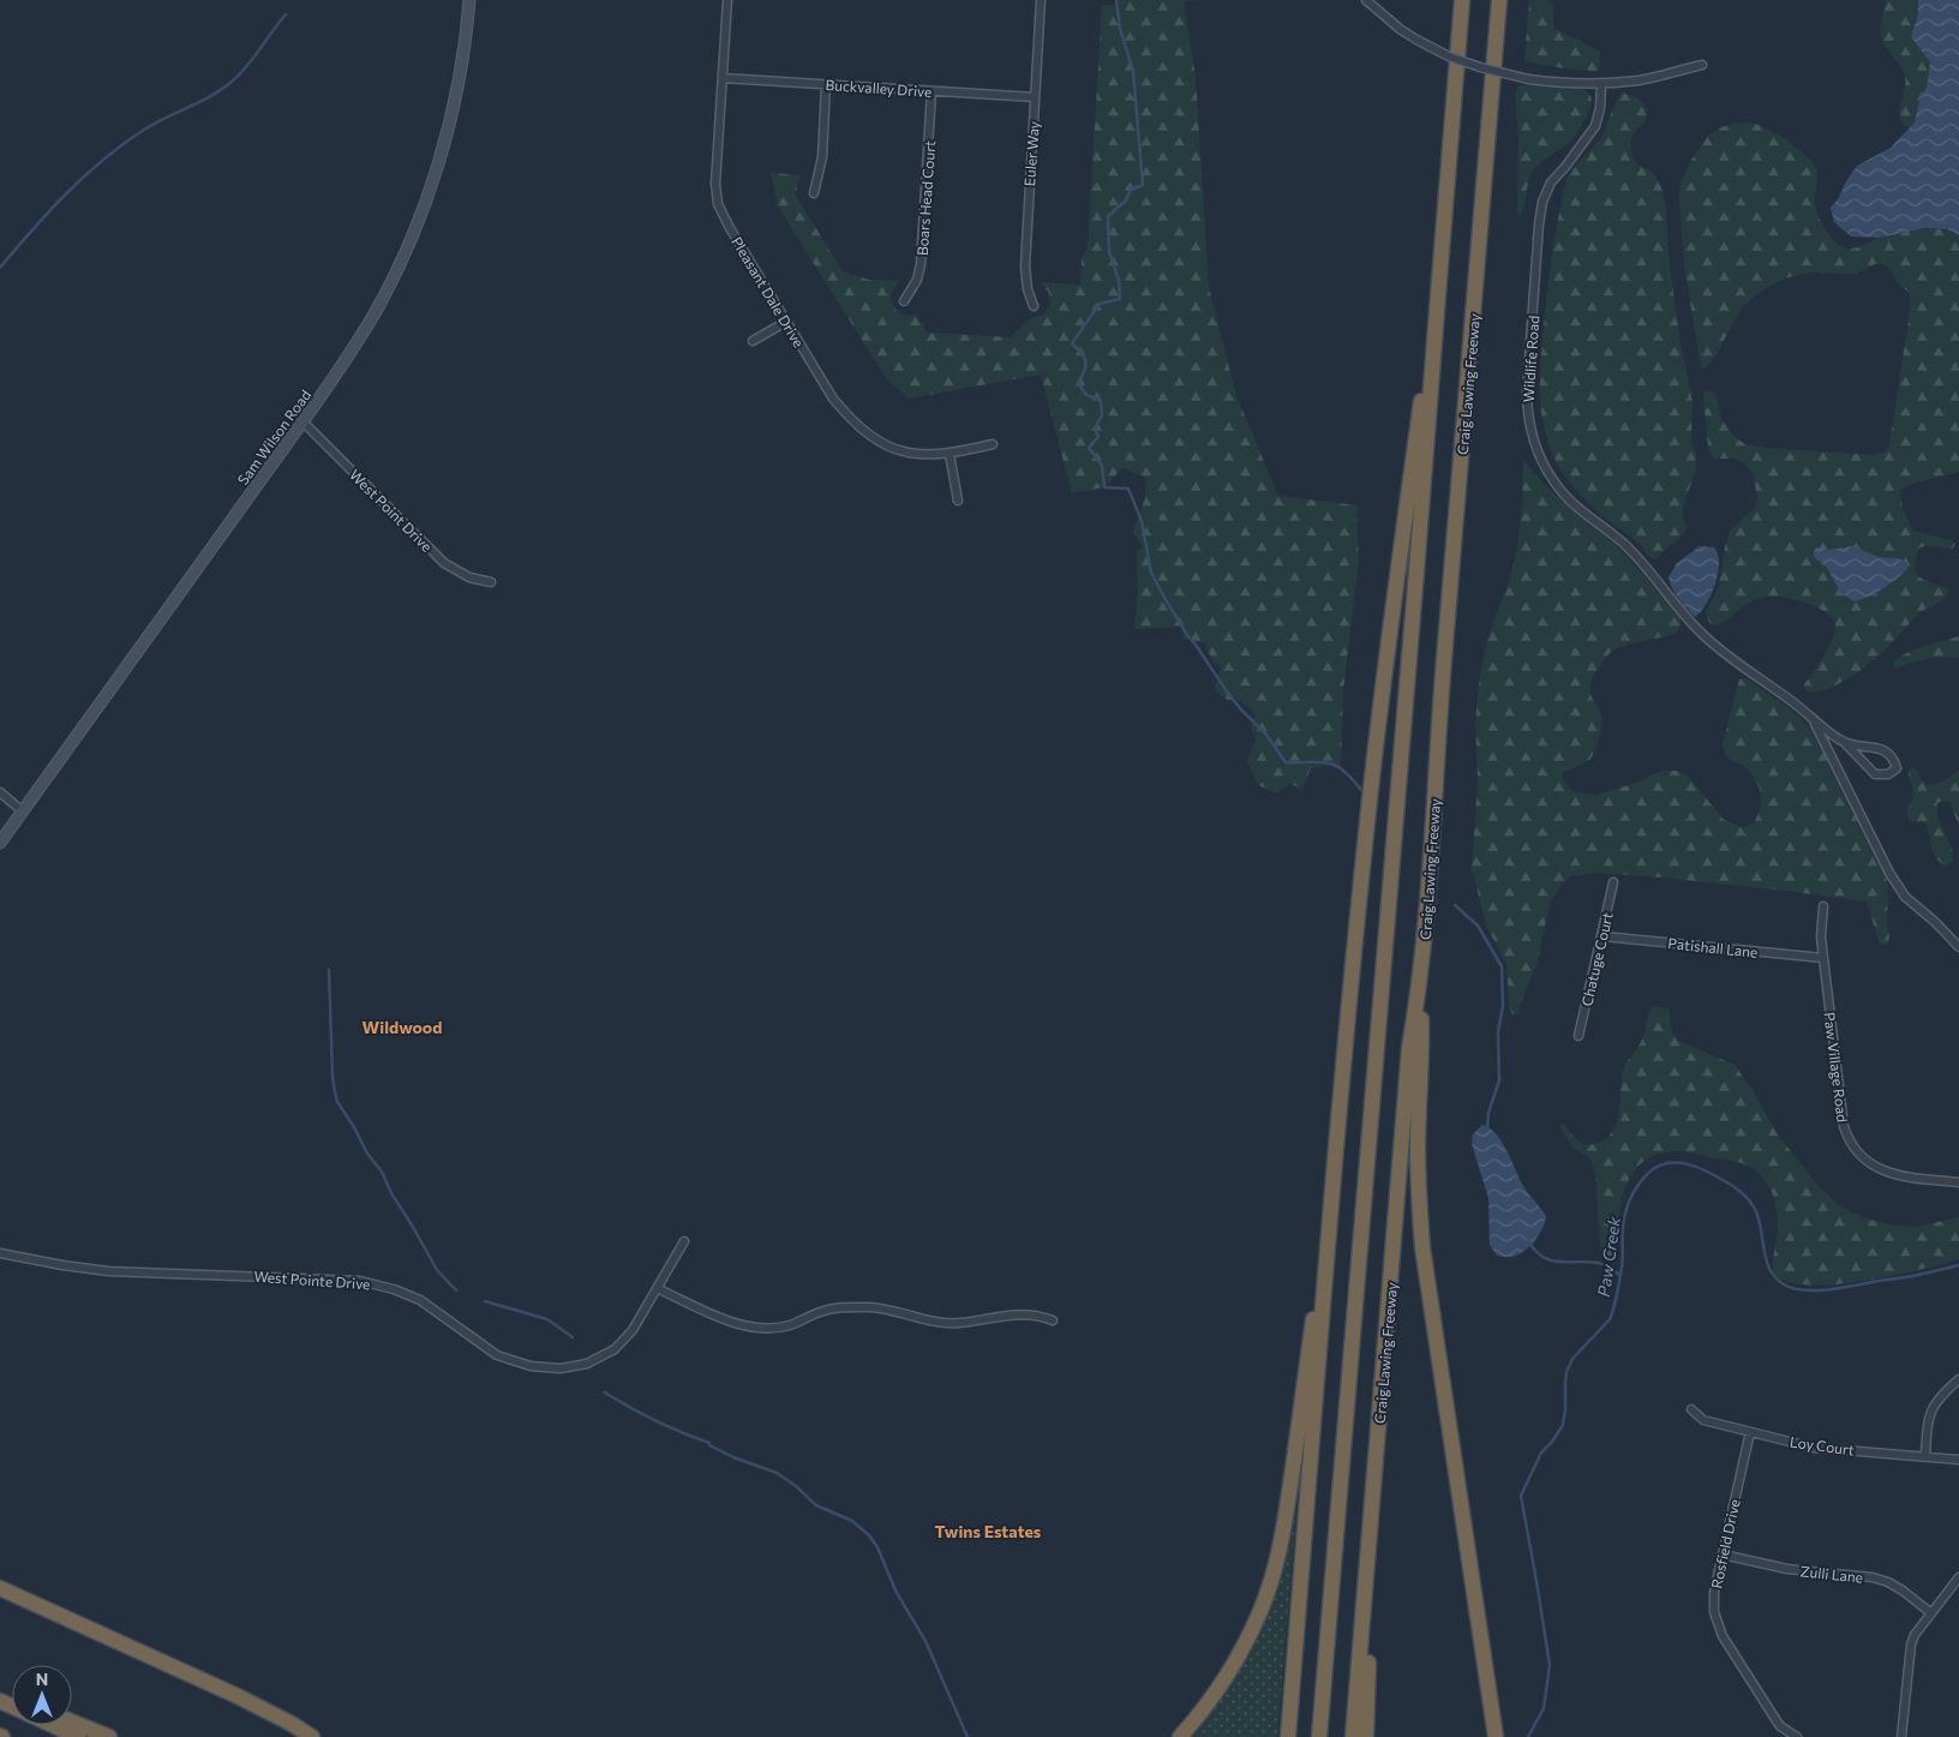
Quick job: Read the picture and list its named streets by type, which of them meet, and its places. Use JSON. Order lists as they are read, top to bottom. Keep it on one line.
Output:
{"streets":{"highway":["Craig Lawing Freeway"],"street":["Buckvalley Drive","Euler Way","Boars Head Court","Pleasant Dale Drive","Wildlife Road","Sam Wilson Road","West Point Drive","Patishall Lane","Chatuge Court","Paw Village Road","West Pointe Drive","Loy Court","Rosfield Drive","Zulli Lane"]},"crossings":[["Buckvalley Drive","Euler Way"],["Buckvalley Drive","Boars Head Court"],["Buckvalley Drive","Pleasant Dale Drive"],["Sam Wilson Road","West Point Drive"],["Patishall Lane","Chatuge Court"],["Patishall Lane","Paw Village Road"],["Loy Court","Rosfield Drive"],["Rosfield Drive","Zulli Lane"]],"districts":["Wildwood","Twins Estates"],"water":["Paw Creek"],"north":"top"}
